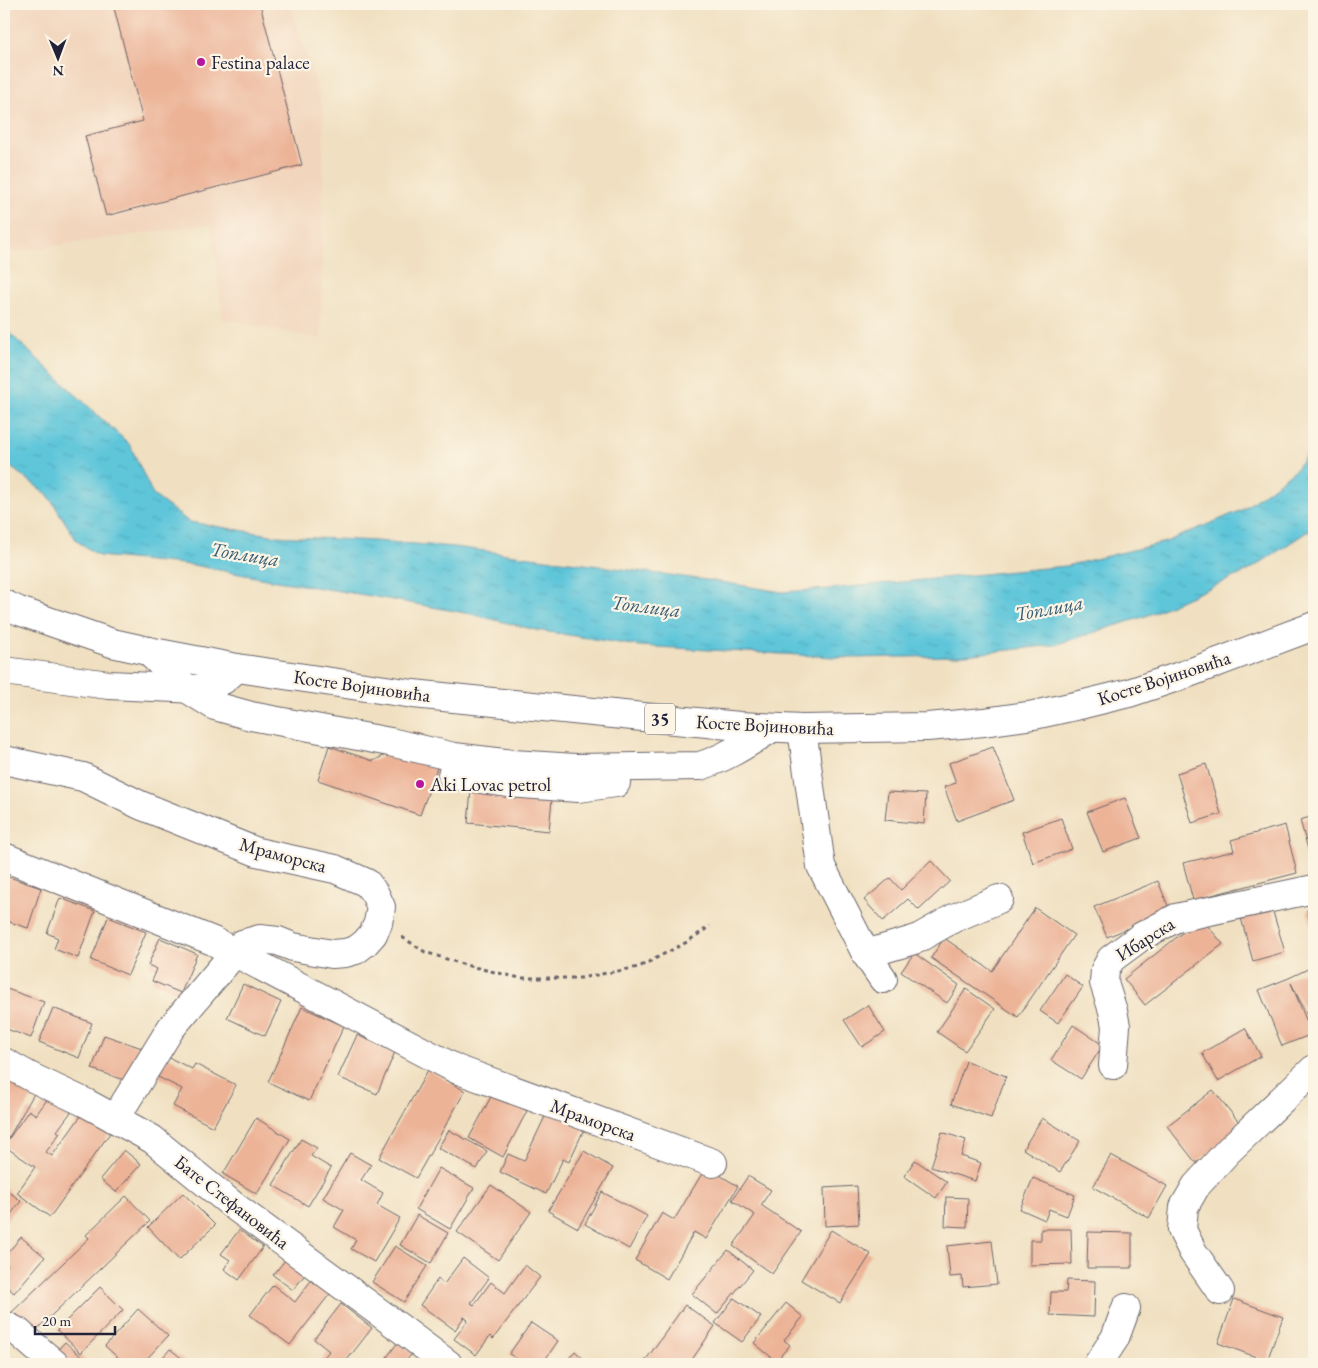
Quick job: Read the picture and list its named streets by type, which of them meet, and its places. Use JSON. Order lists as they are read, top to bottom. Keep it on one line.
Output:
{"streets":{"street":["Косте Војиновића","35","Мраморска","Ибарска","Бате Стефановића"]},"water":["Топлица"],"places":["Festina palace","Aki Lovac petrol"],"scale_bar":"20 m","north":"bottom"}
